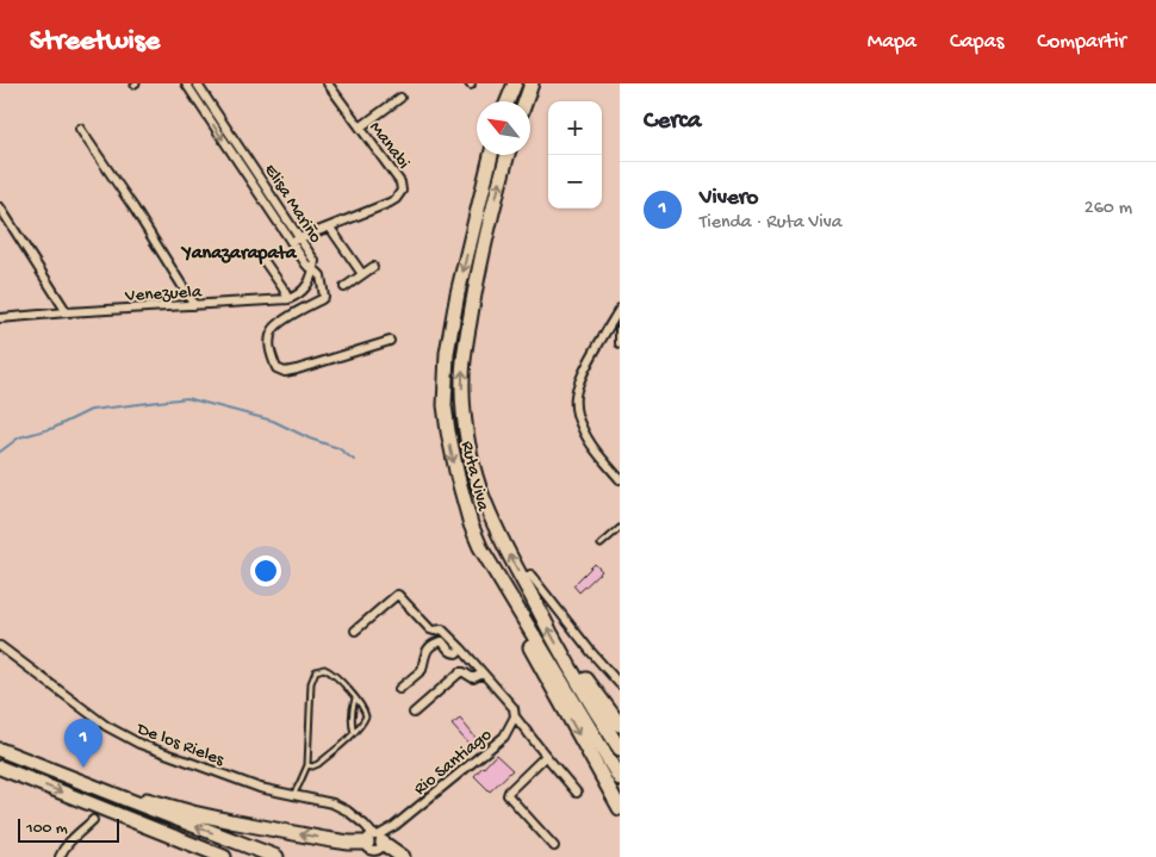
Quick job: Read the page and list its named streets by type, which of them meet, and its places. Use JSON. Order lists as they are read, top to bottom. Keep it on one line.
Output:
{"streets":{"highway":["Ruta Viva"],"street":["Manabi","Elisa Mariño","Venezuela","De los Rieles","Rio Santiago"]},"crossings":[["De los Rieles","Rio Santiago"]],"districts":["Yanazarapata"],"scale_bar":"100 m","north":"top left","page":{"header":"Streetwise","nav":["Mapa","Capas","Compartir"],"heading":"Cerca","map_buttons":["+","−"],"list":[{"mark":"1","name":"Vivero","note":"Tienda · Ruta Viva","value":"260 m"}],"pins":"1","scale":"100 m"}}
